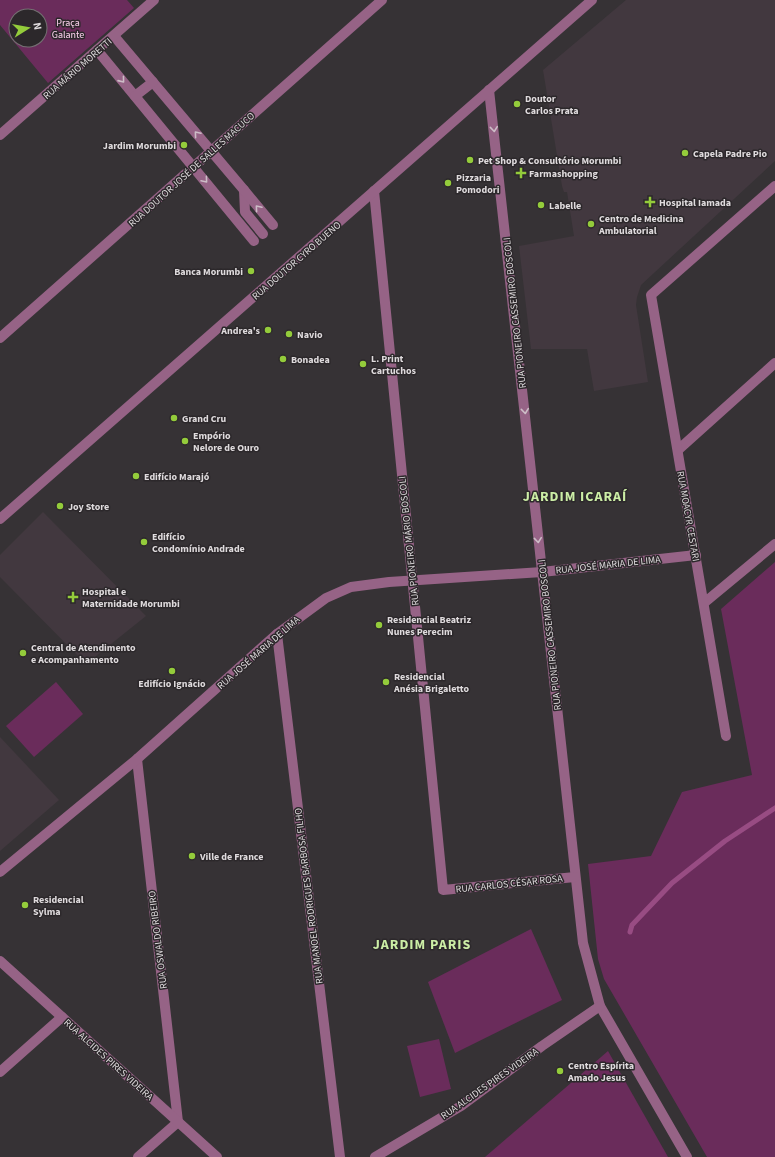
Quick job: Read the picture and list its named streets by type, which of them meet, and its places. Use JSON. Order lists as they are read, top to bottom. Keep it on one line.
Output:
{"streets":{"street":["RUA MÁRIO MORETTI","RUA DOUTOR JOSÉ DE SALLES MACUCO","RUA DOUTOR CYRO BUENO","RUA PIONEIRO CASSEMIRO BOSCOLI","RUA MOACYR CESTARI","RUA PIONEIRO MÁRIO BOSCOLI","RUA JOSÉ MARIA DE LIMA","RUA CARLOS CÉSAR ROSA","RUA MANOEL RODRIGUES BARBOSA FILHO","RUA OSWALDO RIBEIRO","RUA ALCIDES PIRES VIDEIRA"]},"crossings":[["RUA DOUTOR CYRO BUENO","RUA PIONEIRO CASSEMIRO BOSCOLI"],["RUA DOUTOR CYRO BUENO","RUA PIONEIRO MÁRIO BOSCOLI"],["RUA PIONEIRO CASSEMIRO BOSCOLI","RUA JOSÉ MARIA DE LIMA"],["RUA PIONEIRO CASSEMIRO BOSCOLI","RUA CARLOS CÉSAR ROSA"],["RUA PIONEIRO CASSEMIRO BOSCOLI","RUA ALCIDES PIRES VIDEIRA"],["RUA MOACYR CESTARI","RUA JOSÉ MARIA DE LIMA"],["RUA PIONEIRO MÁRIO BOSCOLI","RUA JOSÉ MARIA DE LIMA"],["RUA PIONEIRO MÁRIO BOSCOLI","RUA CARLOS CÉSAR ROSA"],["RUA JOSÉ MARIA DE LIMA","RUA MANOEL RODRIGUES BARBOSA FILHO"],["RUA JOSÉ MARIA DE LIMA","RUA OSWALDO RIBEIRO"],["RUA OSWALDO RIBEIRO","RUA ALCIDES PIRES VIDEIRA"]],"one_way":["RUA PIONEIRO CASSEMIRO BOSCOLI"],"districts":["JARDIM ICARAÍ","JARDIM PARIS"],"parks":["Praça Galante"],"places":{"other":["Doutor Carlos Prata","Jardim Morumbi","Capela Padre Pio","Pet Shop & Consultório Morumbi","Pizzaria Pomodori","Labelle","Centro de Medicina Ambulatorial","Banca Morumbi","Andrea's","Navio","Bonadea","L. Print Cartuchos","Grand Cru","Empório Nelore de Ouro","Edifício Marajó","Joy Store","Edifício Condomínio Andrade","Residencial Beatriz Nunes Perecim","Central de Atendimento e Acompanhamento","Edifício Ignácio","Residencial Anésia Brigaletto","Ville de France","Residencial Sylma","Centro Espírita Amado Jesus"],"health":["Farmashopping","Hospital Iamada","Hospital e Maternidade Morumbi"]},"north":"right"}
